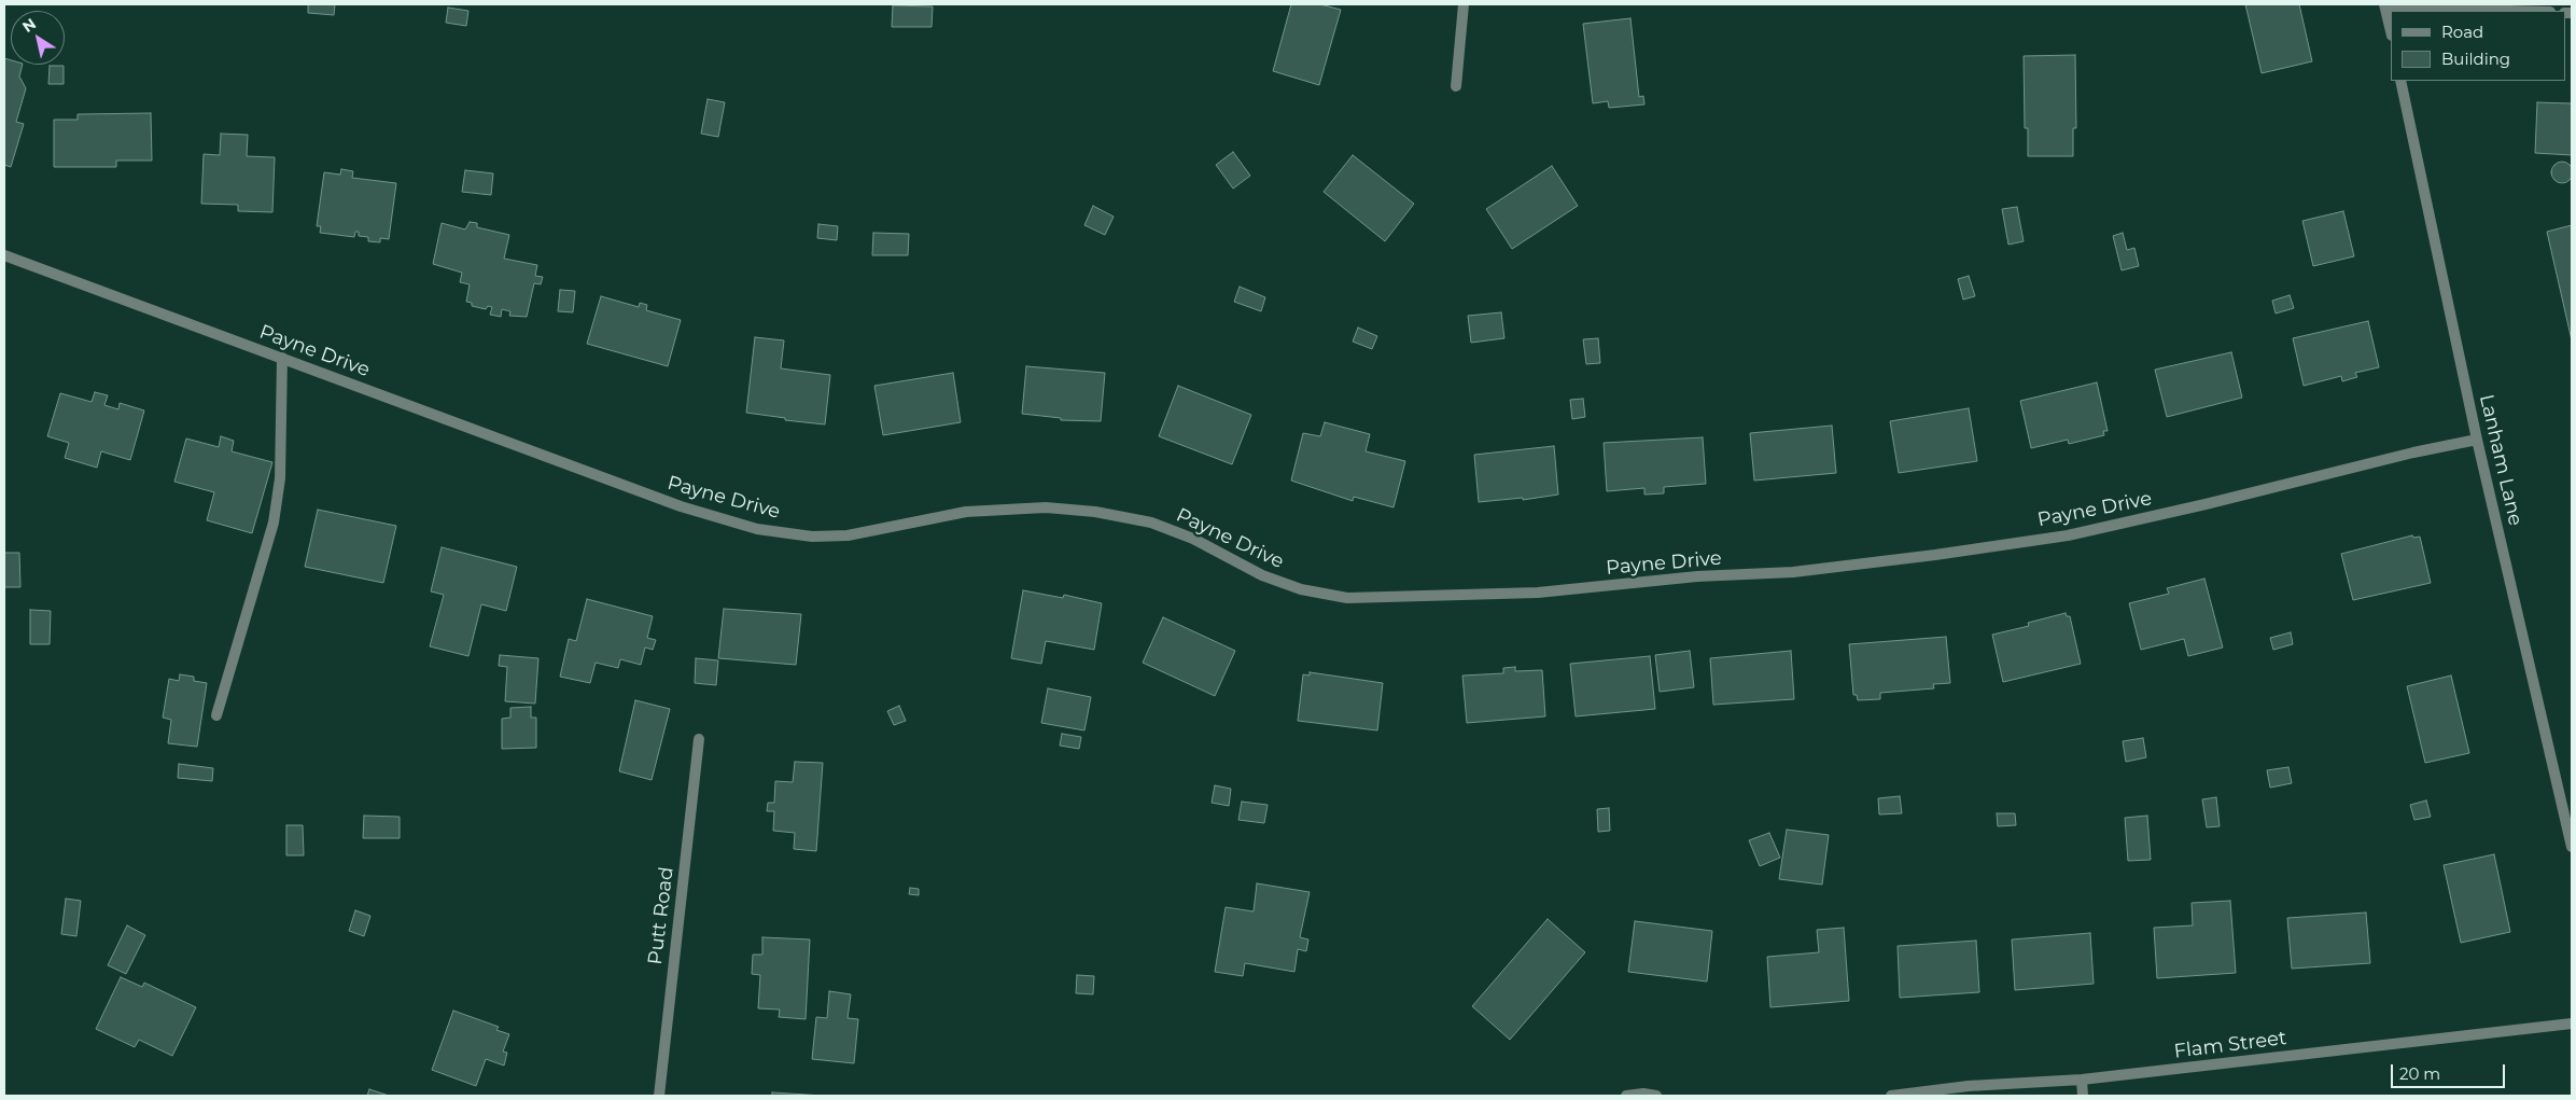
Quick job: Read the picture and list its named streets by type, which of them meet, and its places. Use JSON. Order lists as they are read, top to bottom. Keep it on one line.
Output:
{"streets":{"street":["Payne Drive","Lanham Lane","Putt Road","Flam Street"]},"crossings":[["Payne Drive","Lanham Lane"]],"legend":["Road","Building"],"scale_bar":"20 m","north":"top left"}
